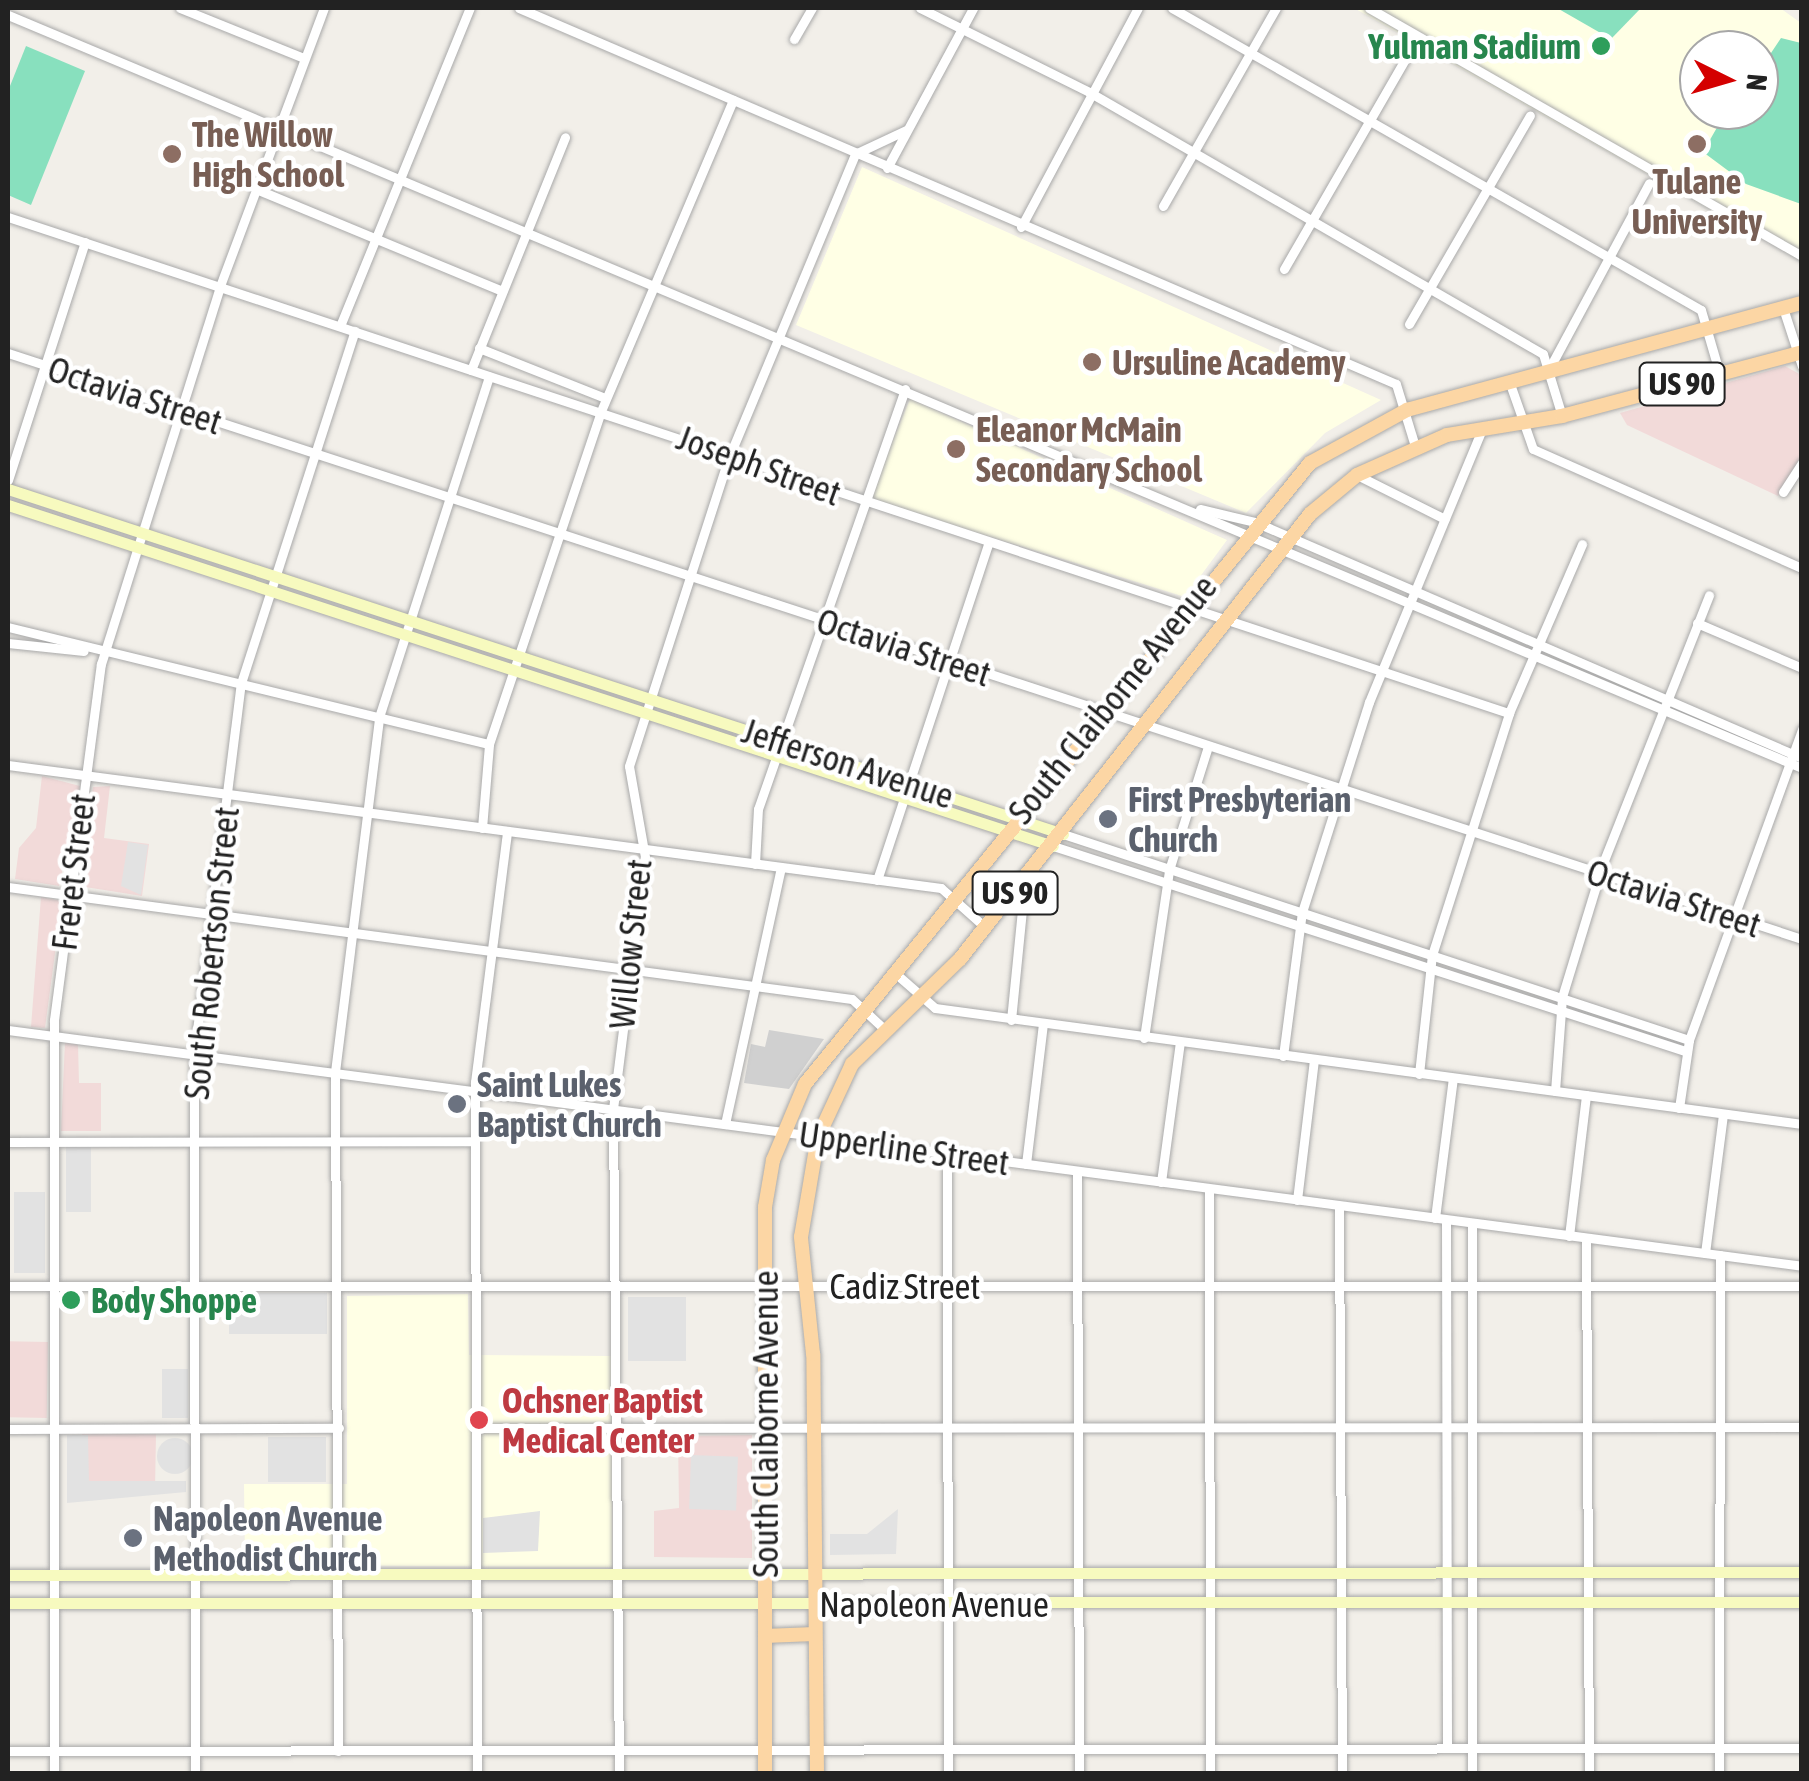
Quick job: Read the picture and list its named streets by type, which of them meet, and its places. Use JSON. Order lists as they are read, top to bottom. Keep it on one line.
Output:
{"streets":{"main road":["US 90","South Claiborne Avenue","Jefferson Avenue","Napoleon Avenue"],"street":["Octavia Street","Joseph Street","Freret Street","Willow Street","South Robertson Street","Upperline Street","Cadiz Street"]},"crossings":[["Octavia Street","South Claiborne Avenue"],["Octavia Street","Freret Street"],["Octavia Street","Willow Street"],["Octavia Street","South Robertson Street"],["Joseph Street","South Claiborne Avenue"],["Joseph Street","Freret Street"],["Joseph Street","Willow Street"],["Joseph Street","South Robertson Street"],["South Claiborne Avenue","Jefferson Avenue"],["South Claiborne Avenue","Upperline Street"],["South Claiborne Avenue","Cadiz Street"],["South Claiborne Avenue","Napoleon Avenue"],["Jefferson Avenue","Freret Street"],["Jefferson Avenue","Willow Street"],["Jefferson Avenue","South Robertson Street"],["Freret Street","Upperline Street"],["Freret Street","Cadiz Street"],["Freret Street","Napoleon Avenue"],["Willow Street","Upperline Street"],["Willow Street","Cadiz Street"],["Willow Street","Napoleon Avenue"],["South Robertson Street","Upperline Street"],["South Robertson Street","Cadiz Street"],["South Robertson Street","Napoleon Avenue"]],"places":["Yulman Stadium","Tulane University","The Willow High School","Ursuline Academy","Eleanor McMain Secondary School","First Presbyterian Church","Saint Lukes Baptist Church","Body Shoppe","Ochsner Baptist Medical Center","Napoleon Avenue Methodist Church"],"north":"right"}
